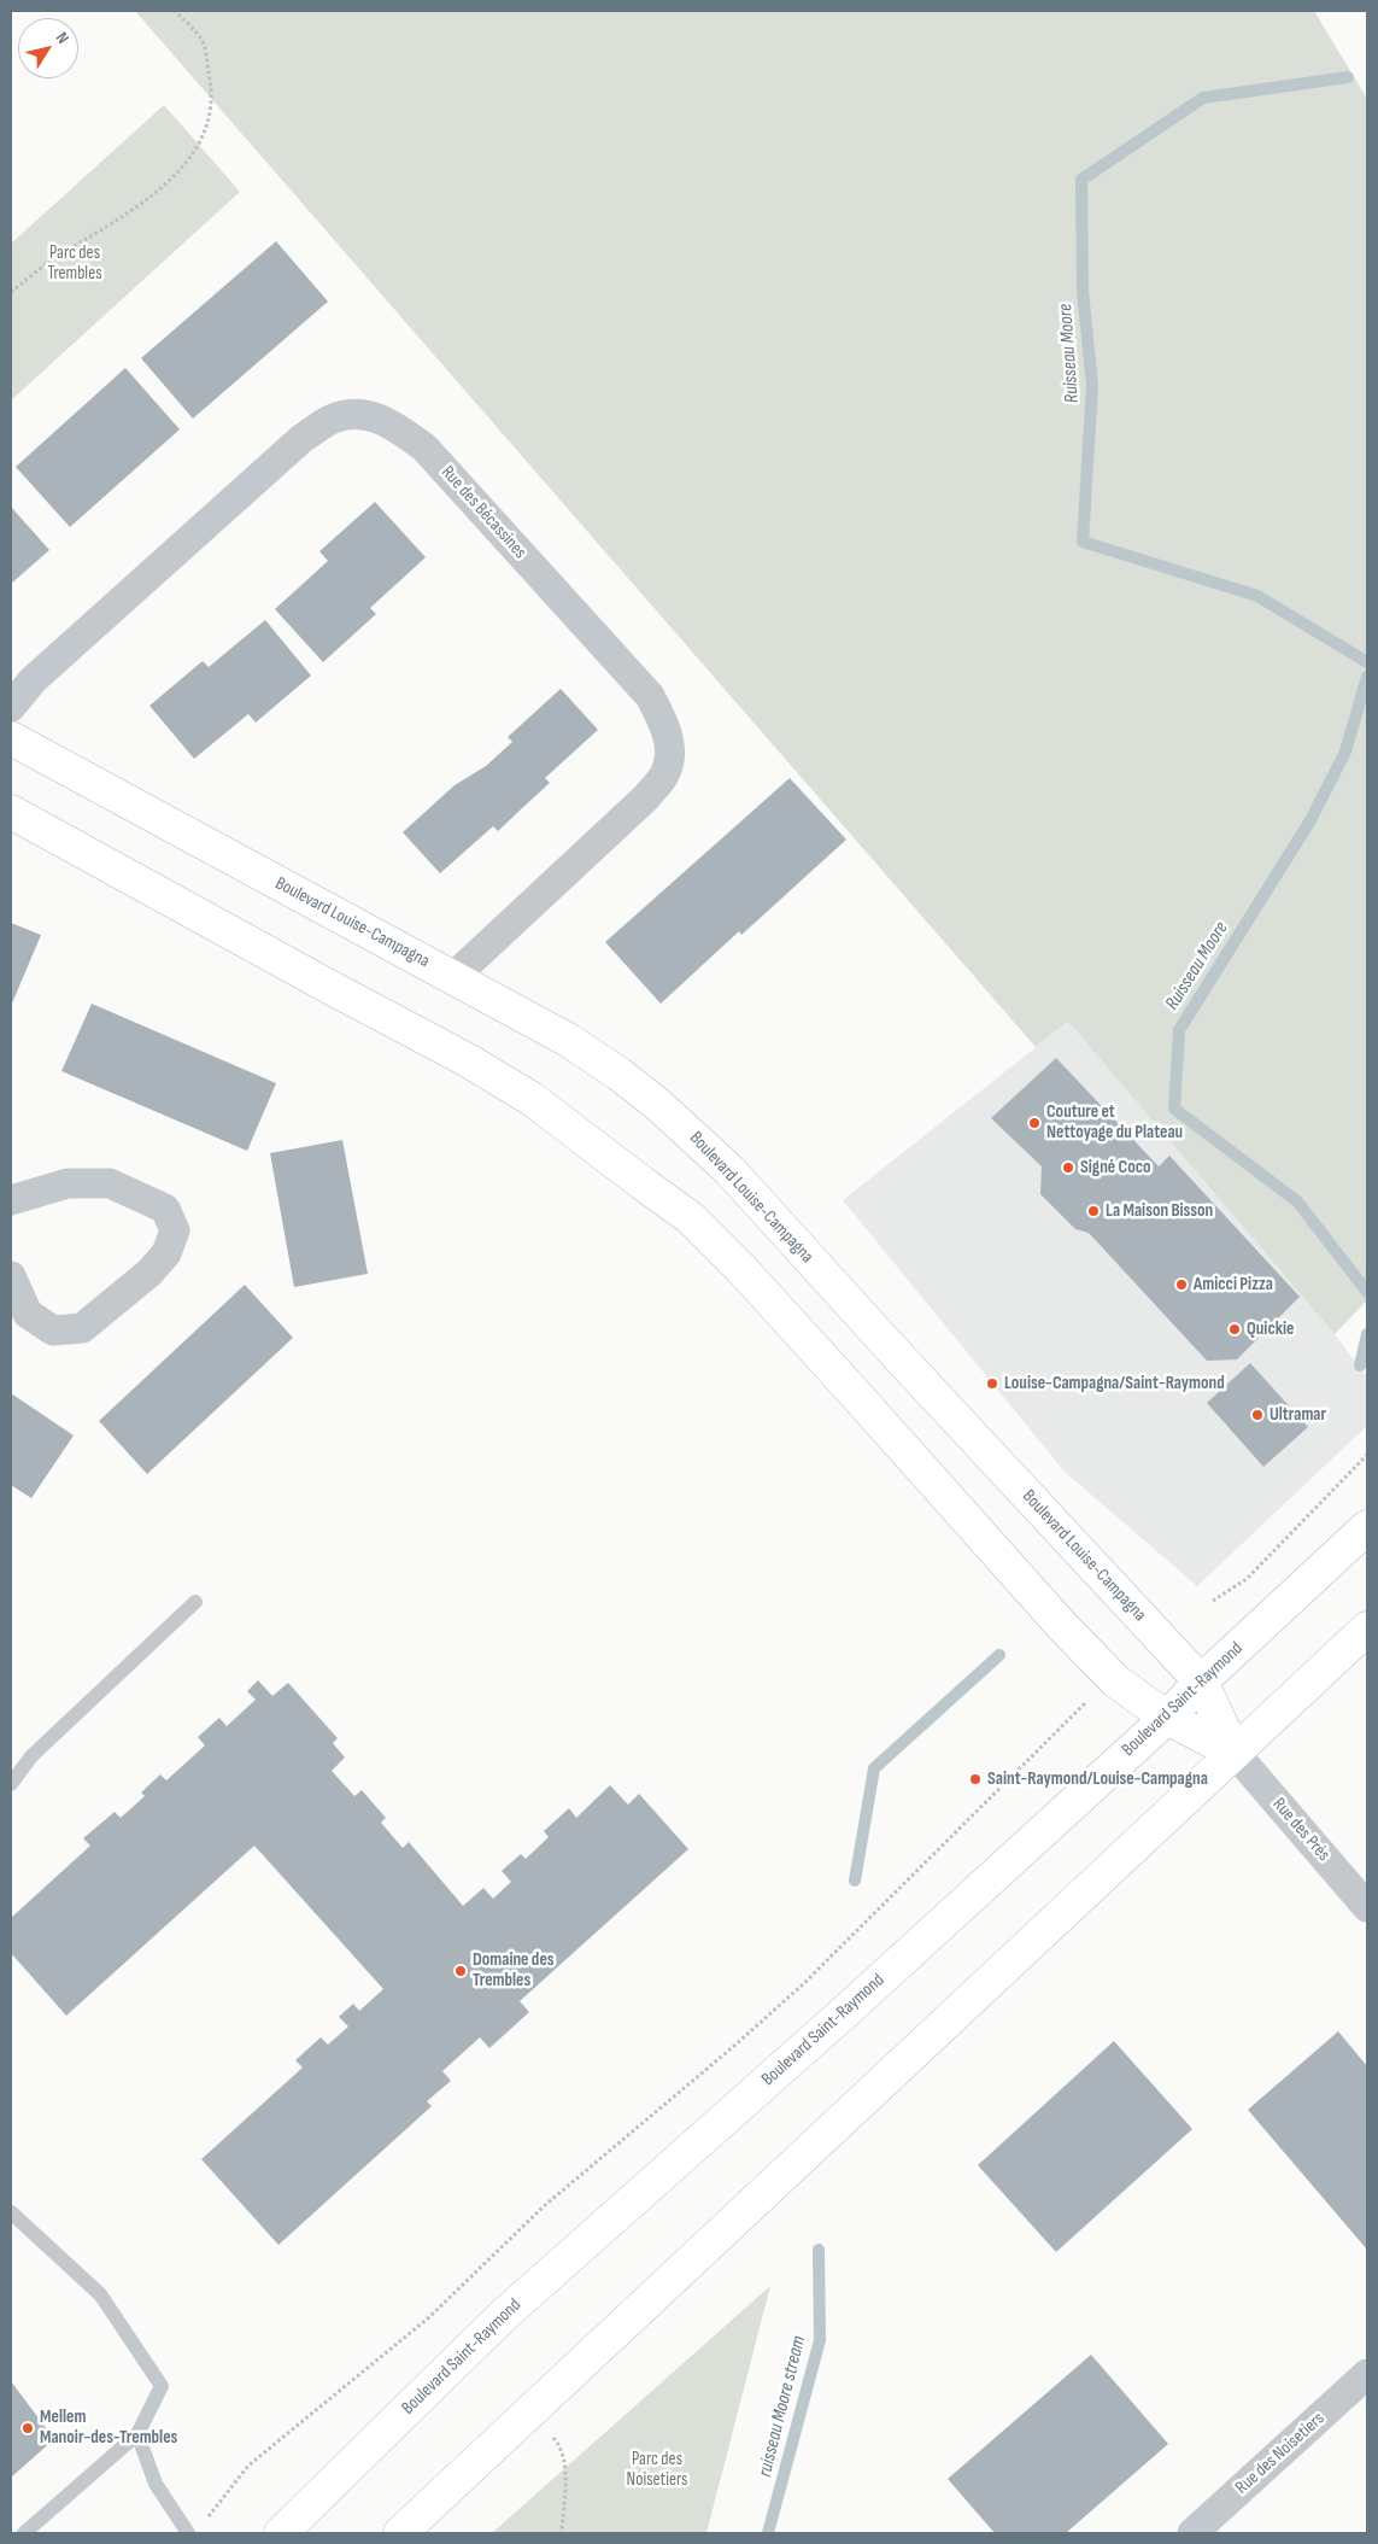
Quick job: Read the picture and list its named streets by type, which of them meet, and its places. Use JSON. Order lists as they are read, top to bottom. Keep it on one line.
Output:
{"streets":{"street":["Rue des Bécassines","Boulevard Louise-Campagna","Boulevard Saint-Raymond","Rue des Prés","Rue des Noisetiers"]},"crossings":[["Rue des Bécassines","Boulevard Louise-Campagna"],["Boulevard Louise-Campagna","Boulevard Saint-Raymond"],["Boulevard Louise-Campagna","Rue des Prés"]],"water":["Ruisseau Moore","ruisseau Moore stream"],"parks":["Parc des Trembles","Parc des Noisetiers"],"places":["Couture et Nettoyage du Plateau","Signé Coco","La Maison Bisson","Amicci Pizza","Quickie","Louise-Campagna/Saint-Raymond","Ultramar","Saint-Raymond/Louise-Campagna","Domaine des Trembles","Mellem Manoir-des-Trembles"],"north":"top right"}
